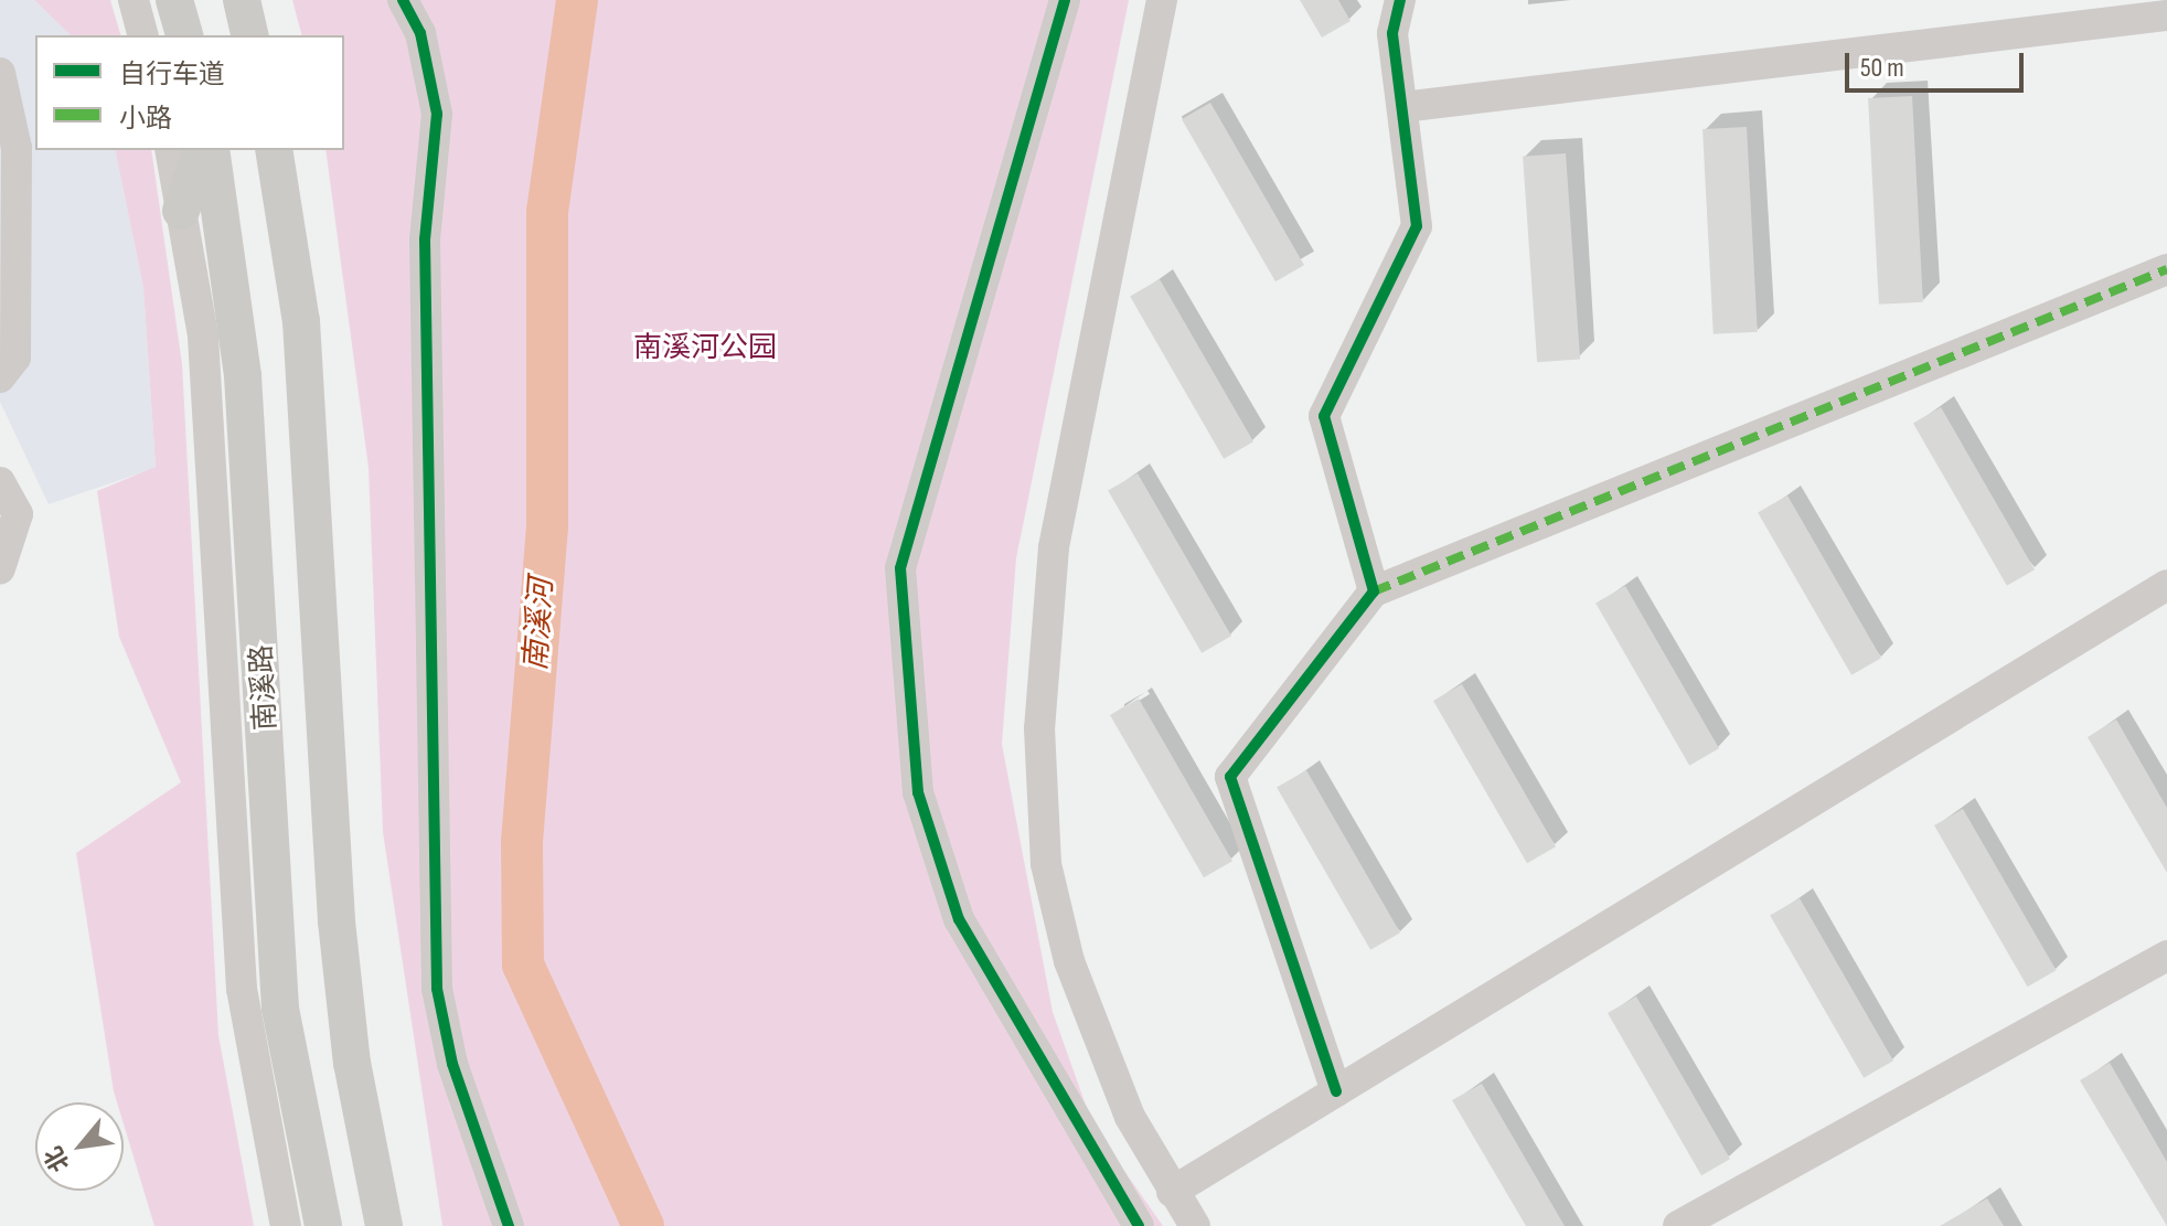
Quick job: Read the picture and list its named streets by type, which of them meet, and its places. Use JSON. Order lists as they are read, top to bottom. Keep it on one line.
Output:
{"streets":{"main road":["南溪路"]},"water":["南溪河"],"parks":["南溪河公园"],"legend":["自行车道","小路"],"scale_bar":"50 m","north":"bottom left"}
